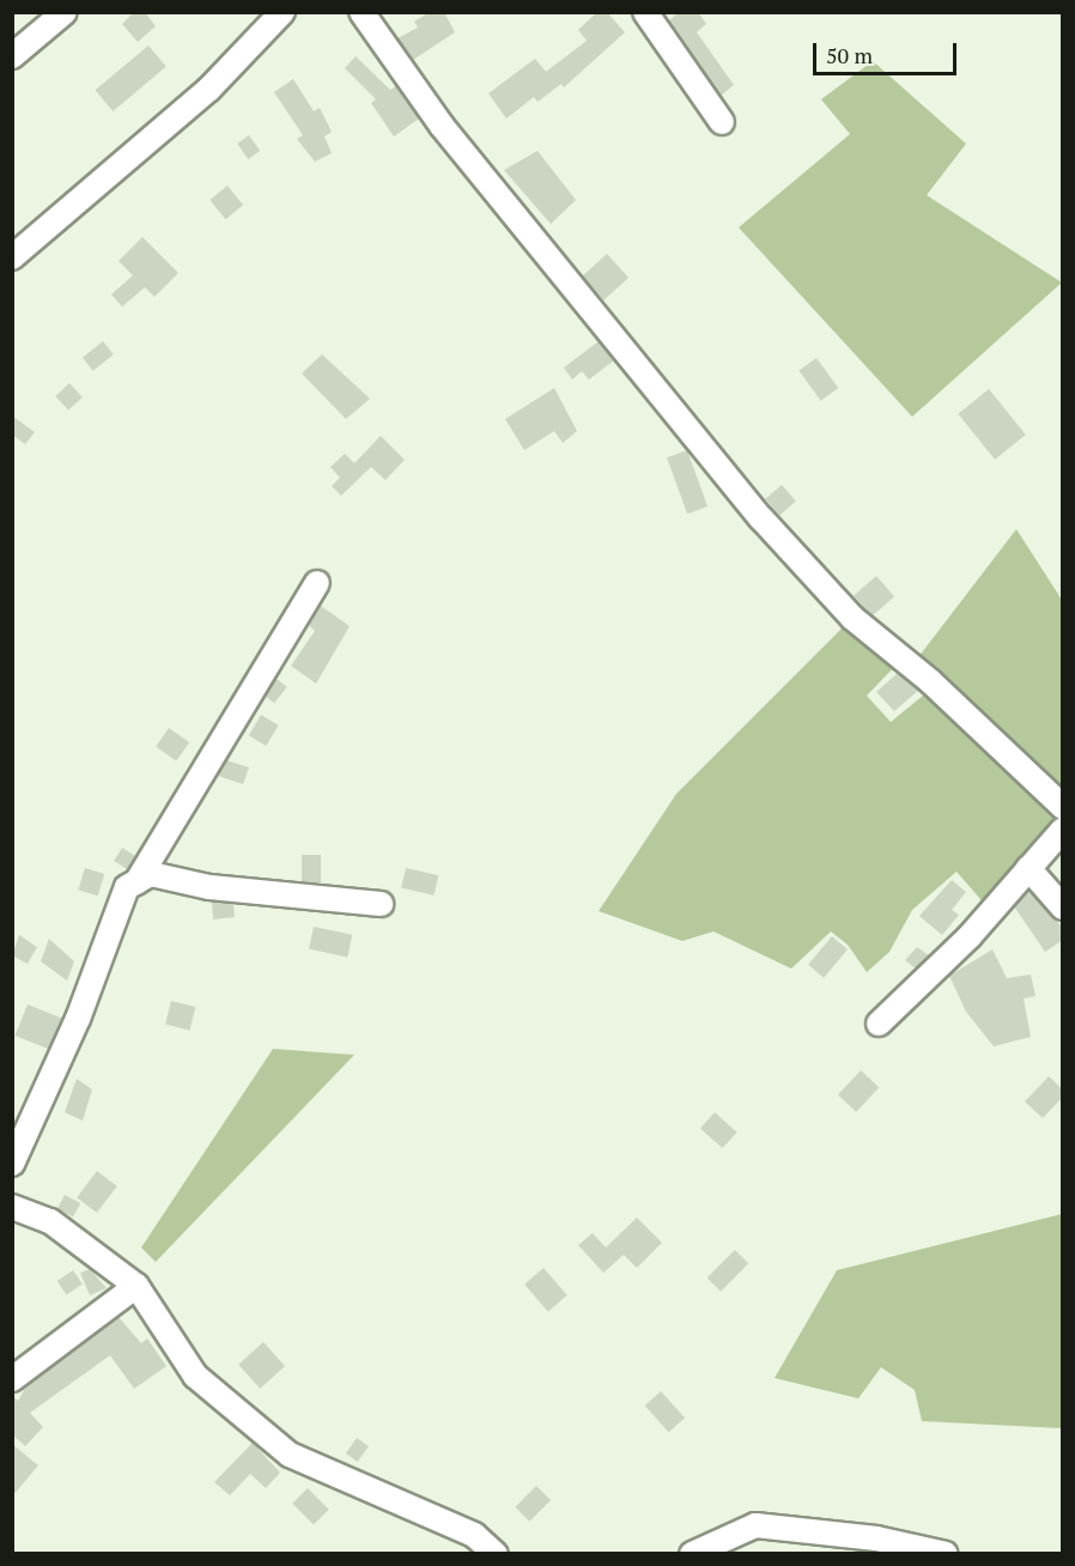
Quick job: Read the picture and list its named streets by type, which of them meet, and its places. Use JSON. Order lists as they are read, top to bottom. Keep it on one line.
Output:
{"scale_bar":"50 m"}
